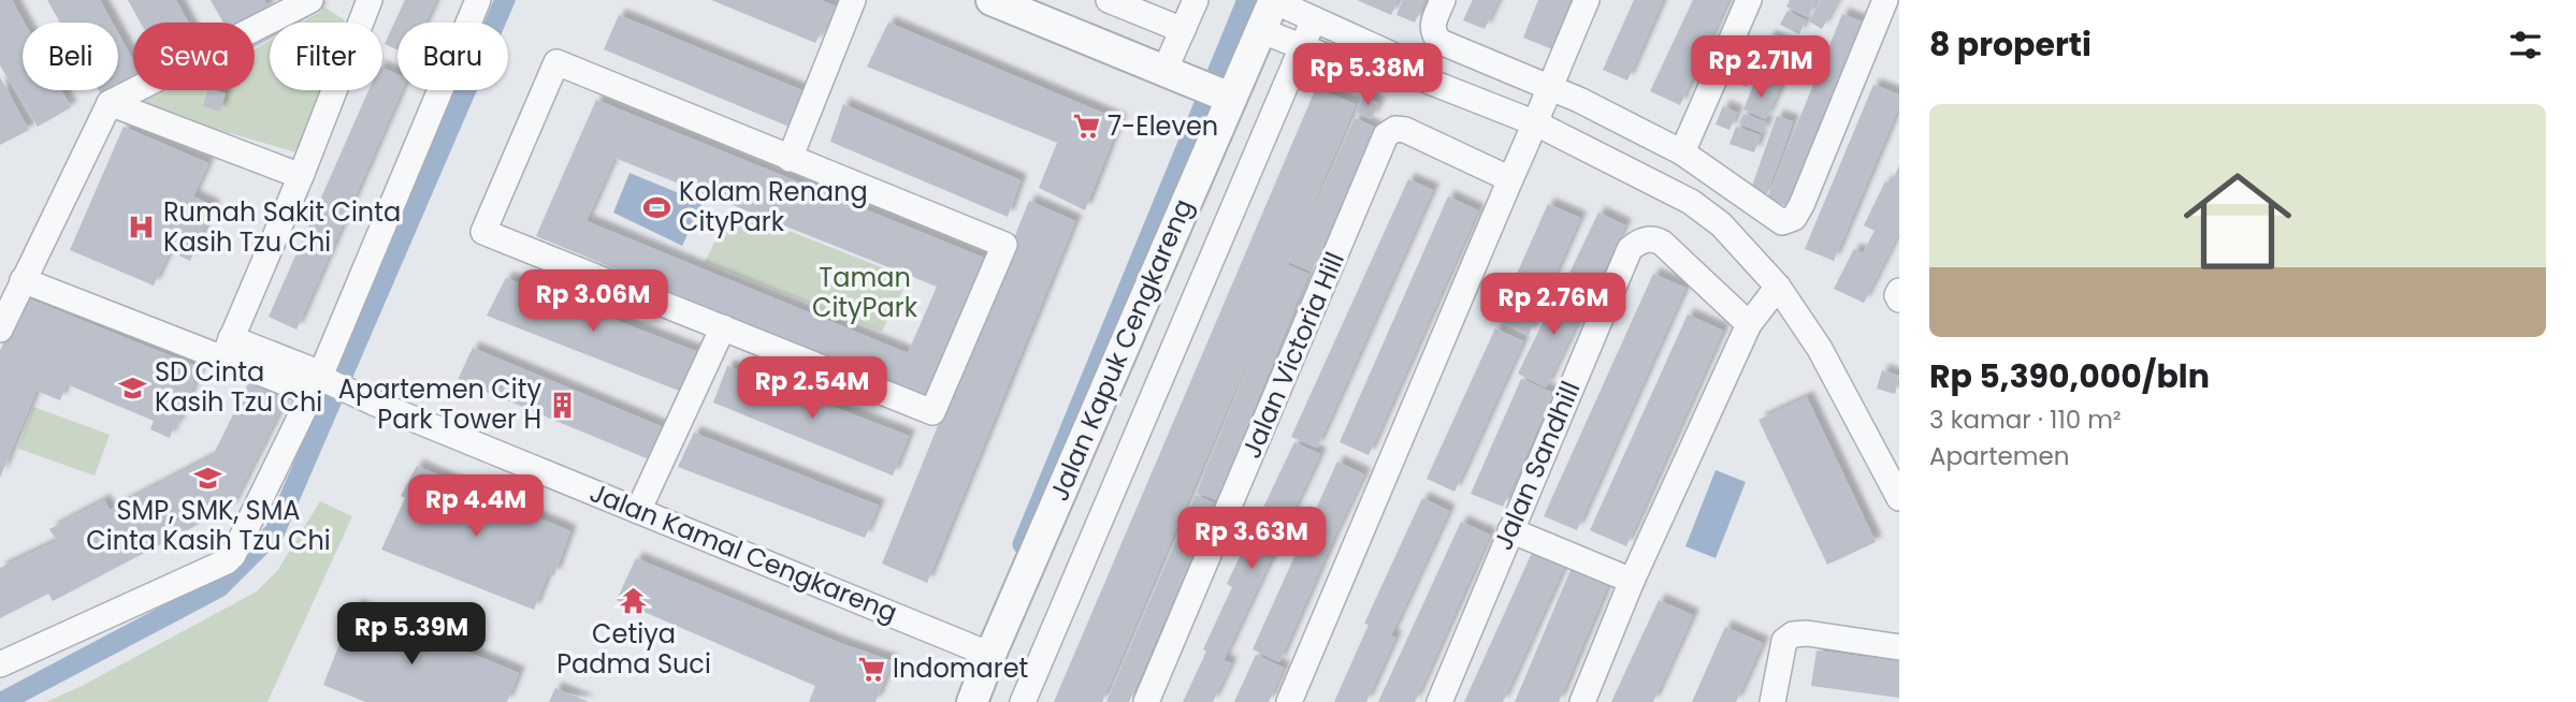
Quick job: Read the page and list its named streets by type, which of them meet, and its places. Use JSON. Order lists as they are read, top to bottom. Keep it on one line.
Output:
{"streets":{"street":["Jalan Kapuk Cengkareng","Jalan Victoria Hill","Jalan Sandhill","Jalan Kamal Cengkareng"]},"crossings":[["Jalan Kapuk Cengkareng","Jalan Kamal Cengkareng"]],"parks":["Taman CityPark"],"places":{"supermarket":["7-Eleven","Indomaret"],"sports":["Kolam Renang CityPark"],"hospital":["Rumah Sakit Cinta Kasih Tzu Chi"],"school or university":["SD Cinta Kasih Tzu Chi","SMP, SMK, SMA Cinta Kasih Tzu Chi"],"building":["Apartemen City Park Tower H"],"temple":["Cetiya Padma Suci"]},"page":{"heading":"8 properti","chip":["Beli","Sewa","Filter","Baru"],"price":["Rp 2.71M","Rp 5.38M","Rp 3.06M","Rp 2.76M","Rp 2.54M","Rp 4.4M","Rp 3.63M","Rp 5.39M"],"list":[{"name":"Rp 5,390,000/bln","note":"3 kamar · 110 m² · Apartemen"}]}}
